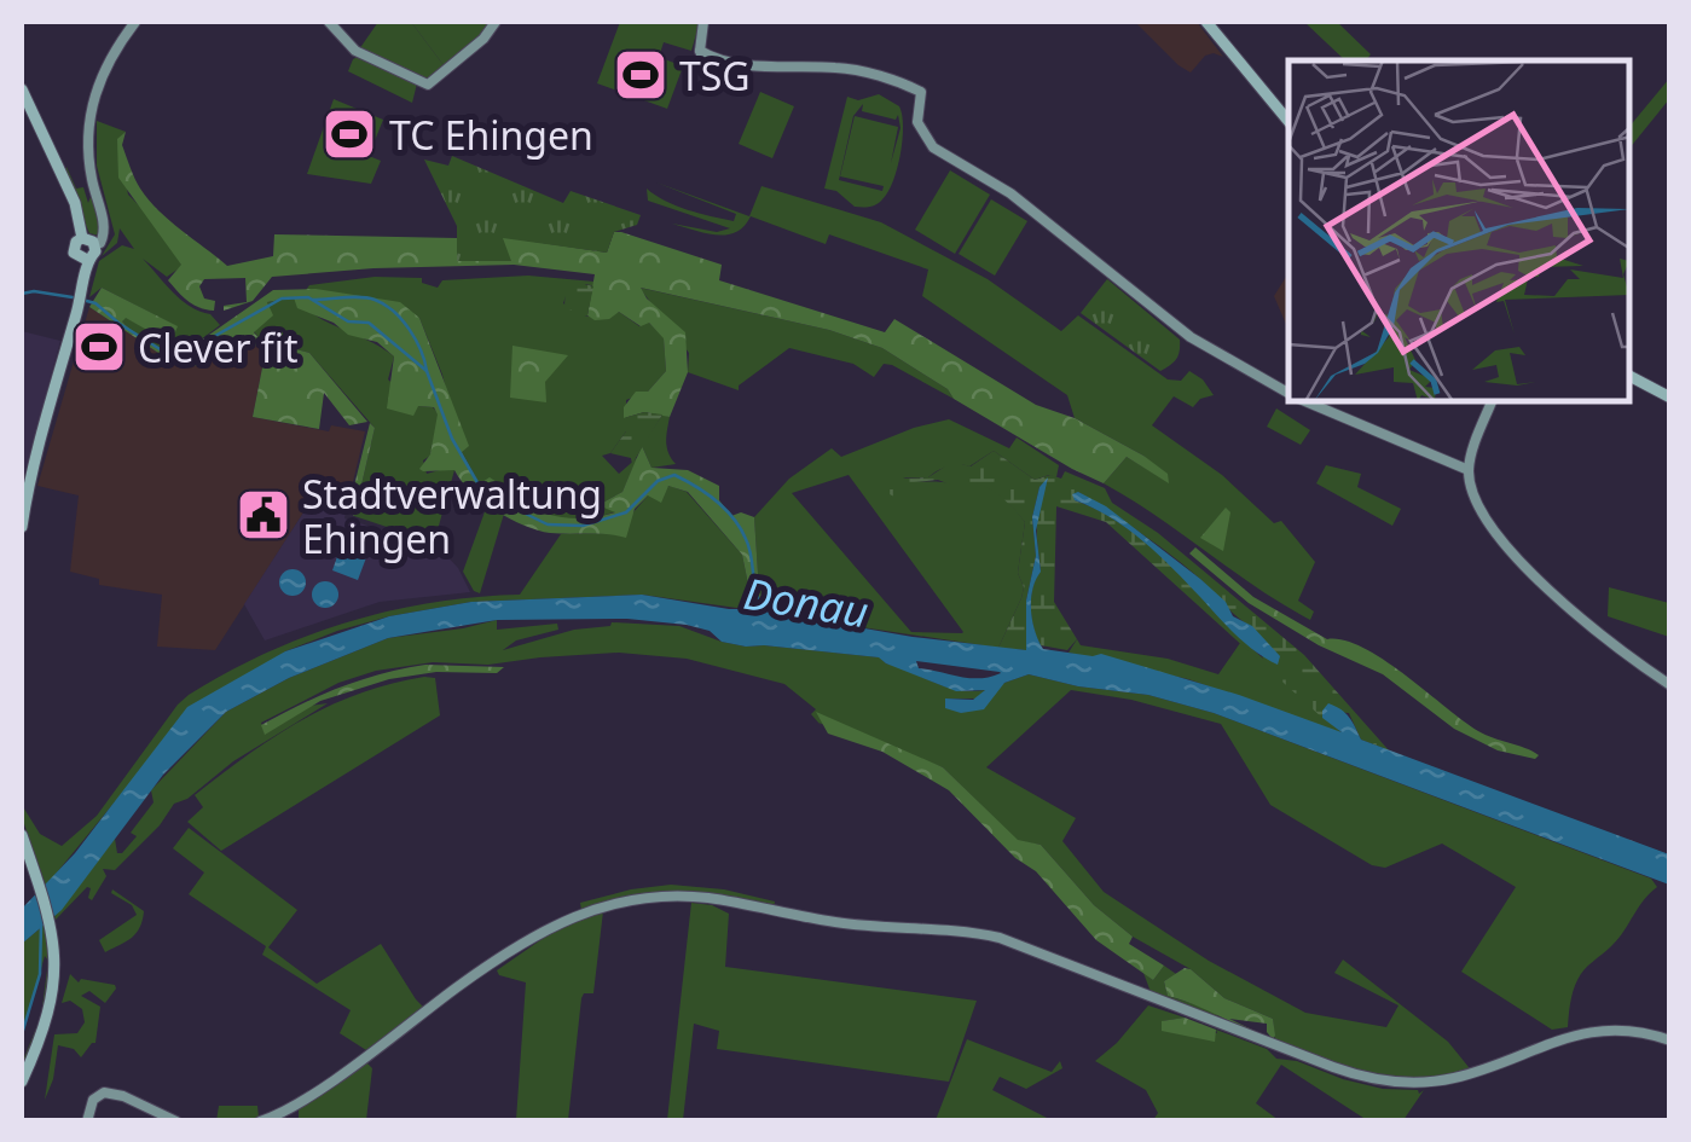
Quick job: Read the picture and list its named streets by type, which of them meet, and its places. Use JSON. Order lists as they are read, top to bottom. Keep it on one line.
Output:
{"water":["Donau"],"places":{"sports":["TSG","TC Ehingen","Clever fit"],"public building":["Stadtverwaltung Ehingen"]}}
